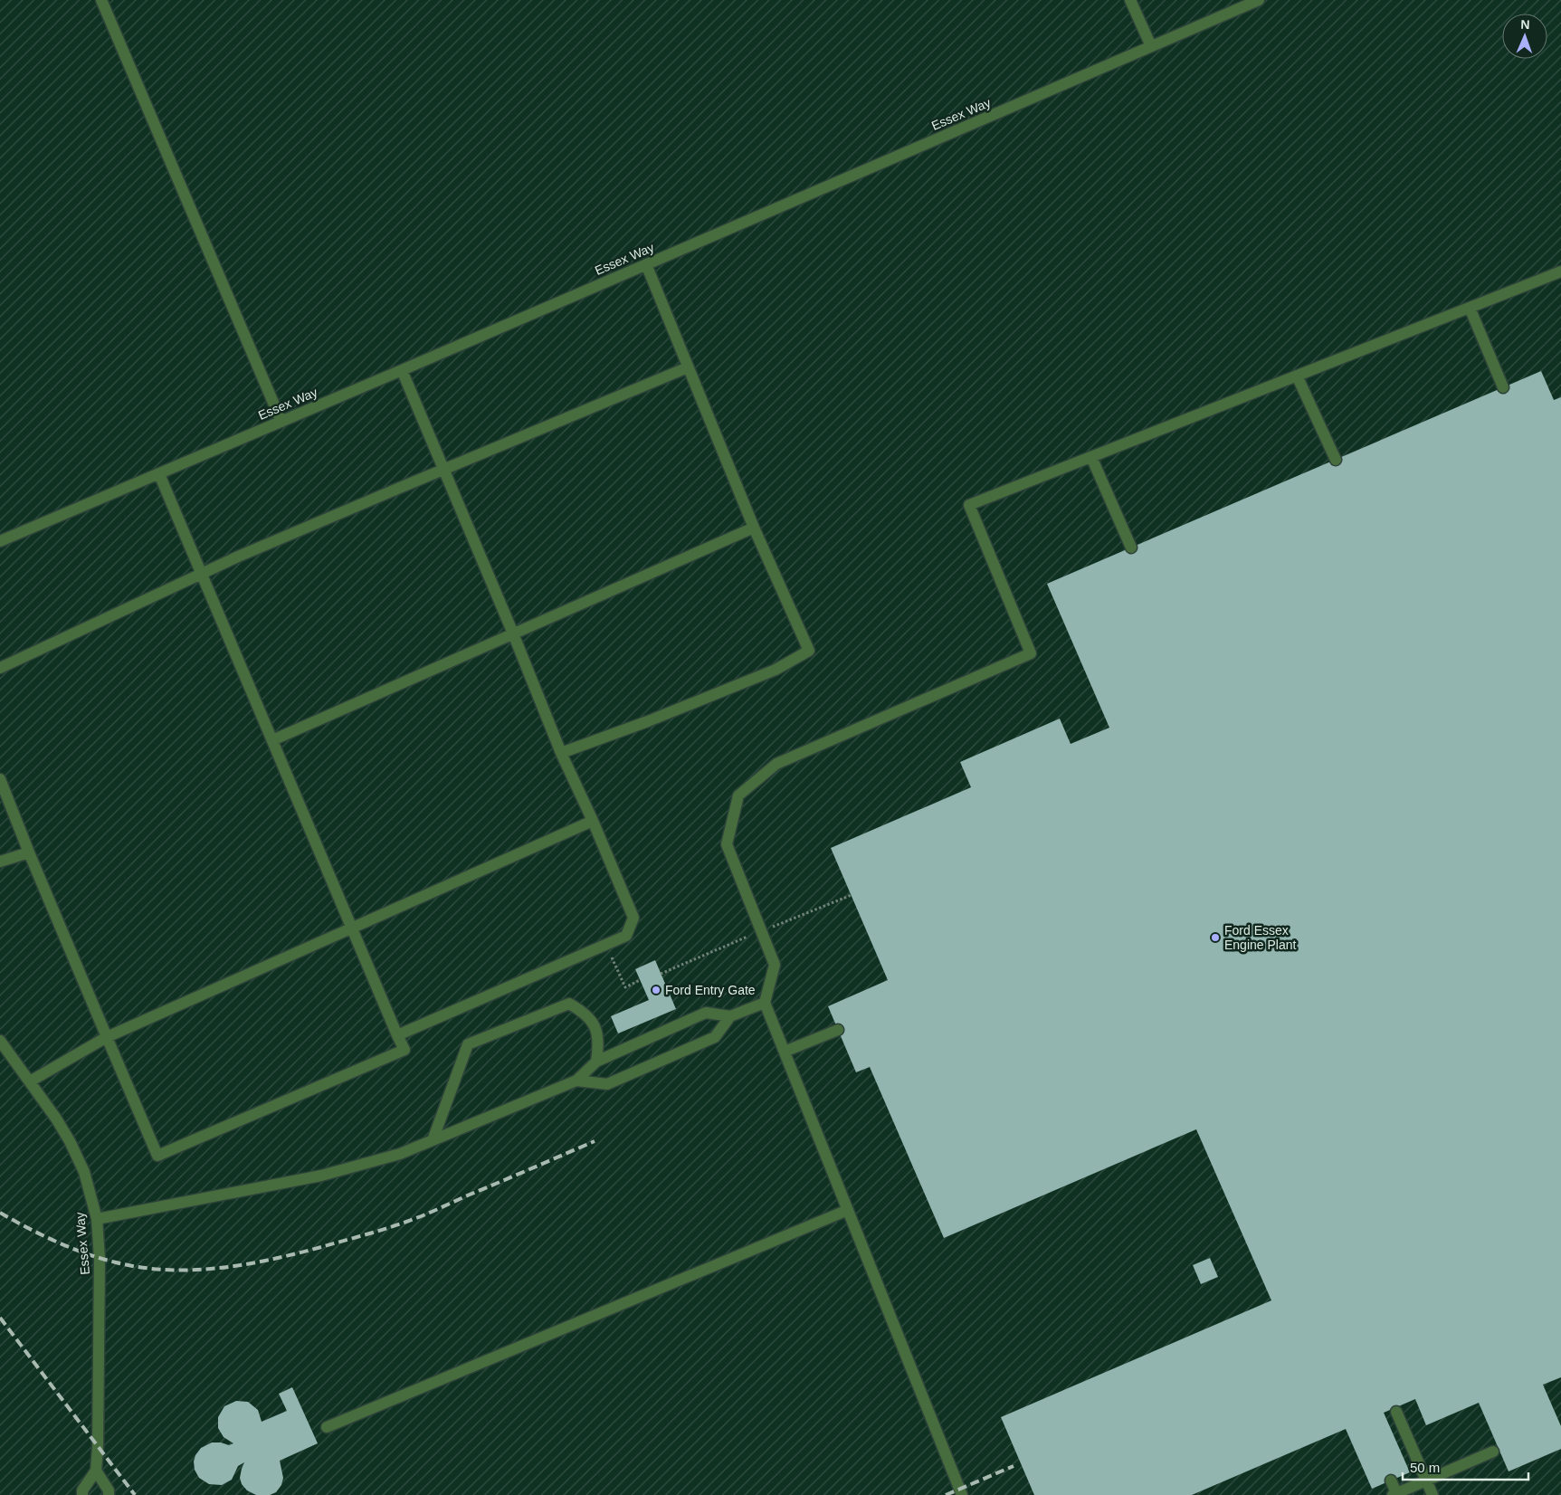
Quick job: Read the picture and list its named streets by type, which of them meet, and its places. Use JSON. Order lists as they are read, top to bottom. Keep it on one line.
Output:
{"streets":{"street":["Essex Way"]},"places":["Ford Essex Engine Plant","Ford Entry Gate"],"scale_bar":"50 m","north":"top"}
